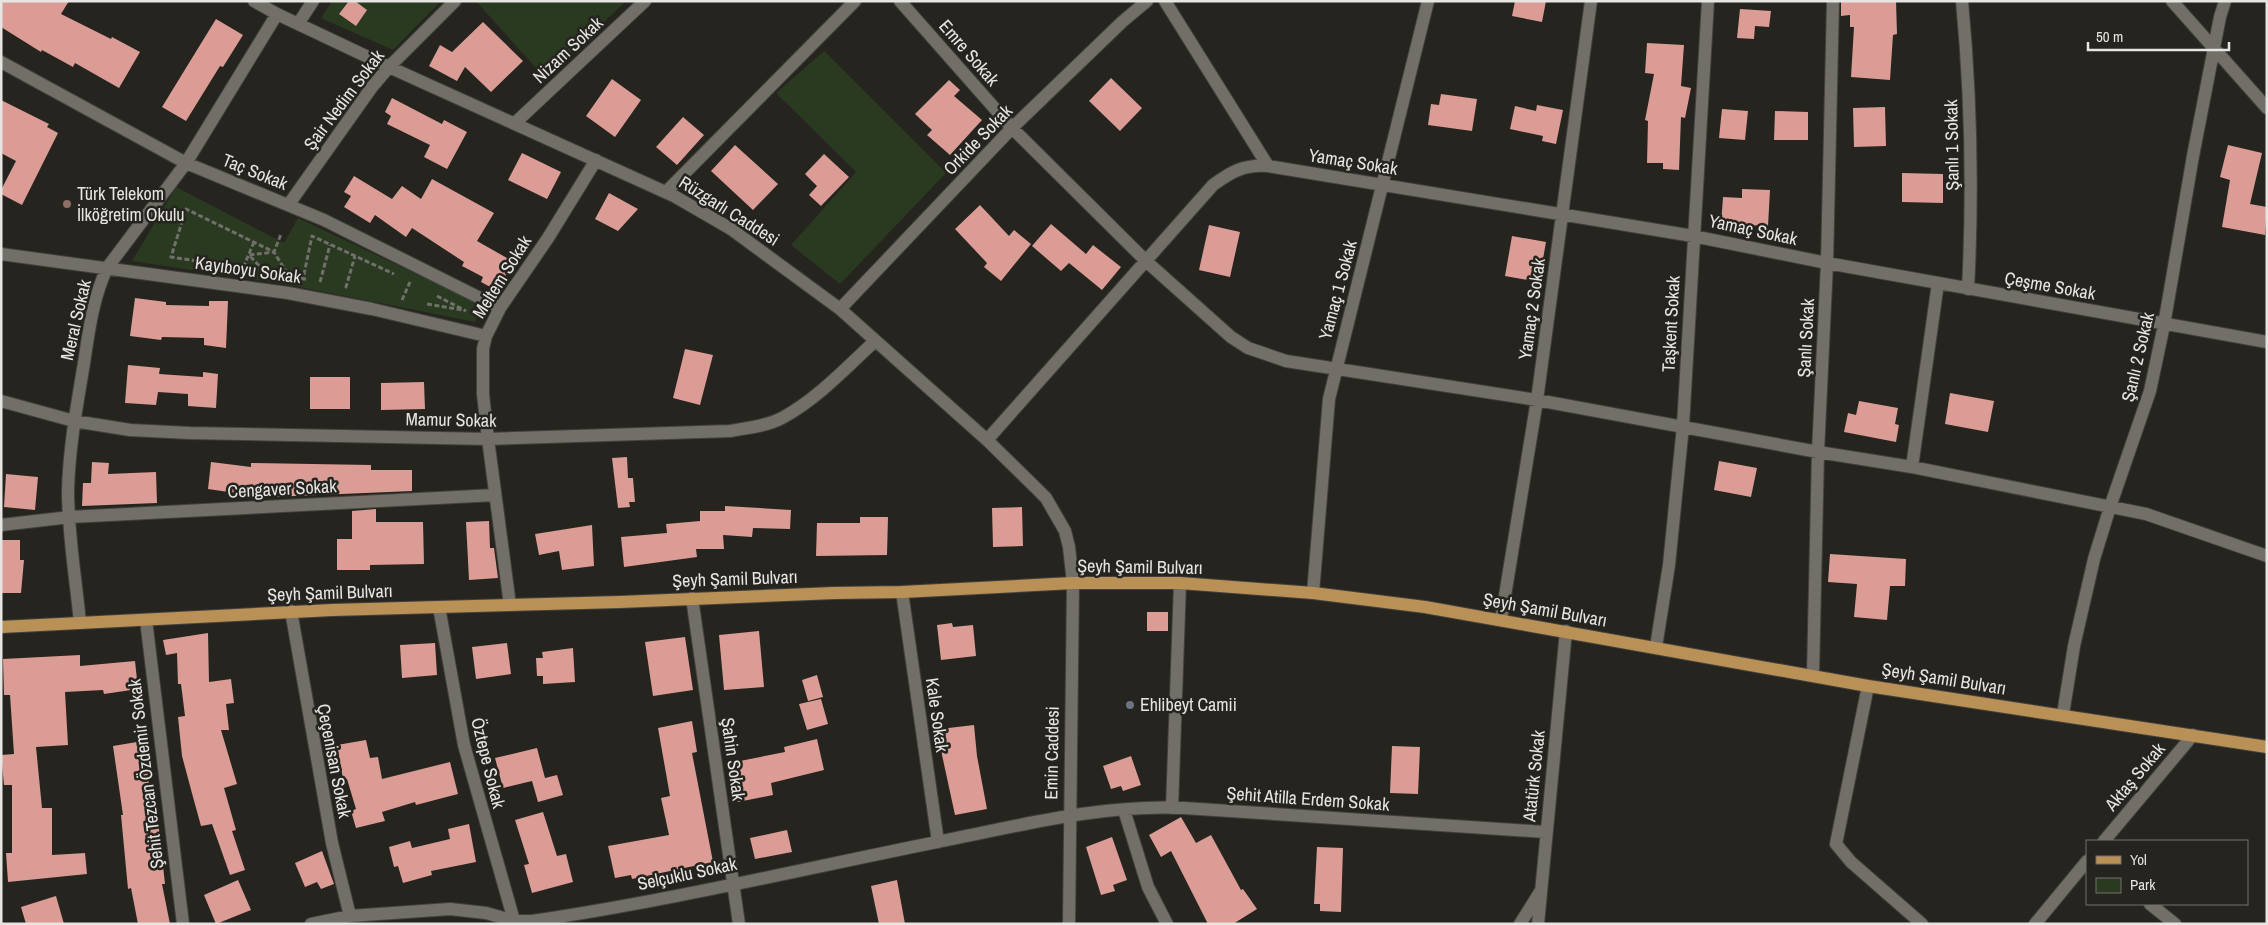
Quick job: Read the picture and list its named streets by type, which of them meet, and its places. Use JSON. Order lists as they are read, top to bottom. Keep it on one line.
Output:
{"streets":{"main road":["Şeyh Şamil Bulvarı"],"street":["Nizam Sokak","Emre Sokak","Şair Nedim Sokak","Orkide Sokak","Şanlı 1 Sokak","Yamaç Sokak","Taç Sokak","Rüzgarlı Caddesi","Kayıboyu Sokak","Meltem Sokak","Çeşme Sokak","Yamaç 1 Sokak","Yamaç 2 Sokak","Meral Sokak","Taşkent Sokak","Şanlı Sokak","Şanlı 2 Sokak","Mamur Sokak","Cengaver Sokak","Kale Sokak","Emin Caddesi","Şahin Sokak","Çeçenisan Sokak","Öztepe Sokak","Şehit Tezcan Özdemir Sokak","Atatürk Sokak","Aktaş Sokak","Şehit Atilla Erdem Sokak","Selçuklu Sokak"]},"crossings":[["Nizam Sokak","Rüzgarlı Caddesi"],["Emre Sokak","Orkide Sokak"],["Emre Sokak","Yamaç Sokak"],["Emre Sokak","Yamaç 1 Sokak"],["Emre Sokak","Yamaç 2 Sokak"],["Emre Sokak","Taşkent Sokak"],["Emre Sokak","Şanlı Sokak"],["Emre Sokak","Şanlı 2 Sokak"],["Şair Nedim Sokak","Taç Sokak"],["Şair Nedim Sokak","Rüzgarlı Caddesi"],["Orkide Sokak","Rüzgarlı Caddesi"],["Şanlı 1 Sokak","Çeşme Sokak"],["Yamaç Sokak","Rüzgarlı Caddesi"],["Yamaç Sokak","Çeşme Sokak"],["Yamaç Sokak","Yamaç 1 Sokak"],["Yamaç Sokak","Yamaç 2 Sokak"],["Yamaç Sokak","Taşkent Sokak"],["Yamaç Sokak","Şanlı Sokak"],["Taç Sokak","Meltem Sokak"],["Taç Sokak","Meral Sokak"],["Rüzgarlı Caddesi","Meltem Sokak"],["Rüzgarlı Caddesi","Meral Sokak"],["Rüzgarlı Caddesi","Mamur Sokak"],["Rüzgarlı Caddesi","Şeyh Şamil Bulvarı"],["Rüzgarlı Caddesi","Emin Caddesi"],["Kayıboyu Sokak","Meltem Sokak"],["Kayıboyu Sokak","Meral Sokak"],["Meltem Sokak","Mamur Sokak"],["Meltem Sokak","Cengaver Sokak"],["Meltem Sokak","Şeyh Şamil Bulvarı"],["Çeşme Sokak","Şanlı Sokak"],["Çeşme Sokak","Şanlı 2 Sokak"],["Yamaç 1 Sokak","Şeyh Şamil Bulvarı"],["Yamaç 2 Sokak","Şeyh Şamil Bulvarı"],["Meral Sokak","Mamur Sokak"],["Meral Sokak","Cengaver Sokak"],["Meral Sokak","Şeyh Şamil Bulvarı"],["Taşkent Sokak","Şeyh Şamil Bulvarı"],["Şanlı Sokak","Şeyh Şamil Bulvarı"],["Şanlı 2 Sokak","Şeyh Şamil Bulvarı"],["Şeyh Şamil Bulvarı","Kale Sokak"],["Şeyh Şamil Bulvarı","Emin Caddesi"],["Şeyh Şamil Bulvarı","Şahin Sokak"],["Şeyh Şamil Bulvarı","Çeçenisan Sokak"],["Şeyh Şamil Bulvarı","Öztepe Sokak"],["Şeyh Şamil Bulvarı","Şehit Tezcan Özdemir Sokak"],["Şeyh Şamil Bulvarı","Atatürk Sokak"],["Şeyh Şamil Bulvarı","Aktaş Sokak"],["Kale Sokak","Selçuklu Sokak"],["Emin Caddesi","Şehit Atilla Erdem Sokak"],["Emin Caddesi","Selçuklu Sokak"],["Şahin Sokak","Selçuklu Sokak"],["Çeçenisan Sokak","Selçuklu Sokak"],["Öztepe Sokak","Selçuklu Sokak"],["Atatürk Sokak","Şehit Atilla Erdem Sokak"],["Şehit Atilla Erdem Sokak","Selçuklu Sokak"]],"places":["Türk Telekom İlköğretim Okulu","Ehlibeyt Camii"],"legend":["Yol","Park"],"scale_bar":"50 m"}
